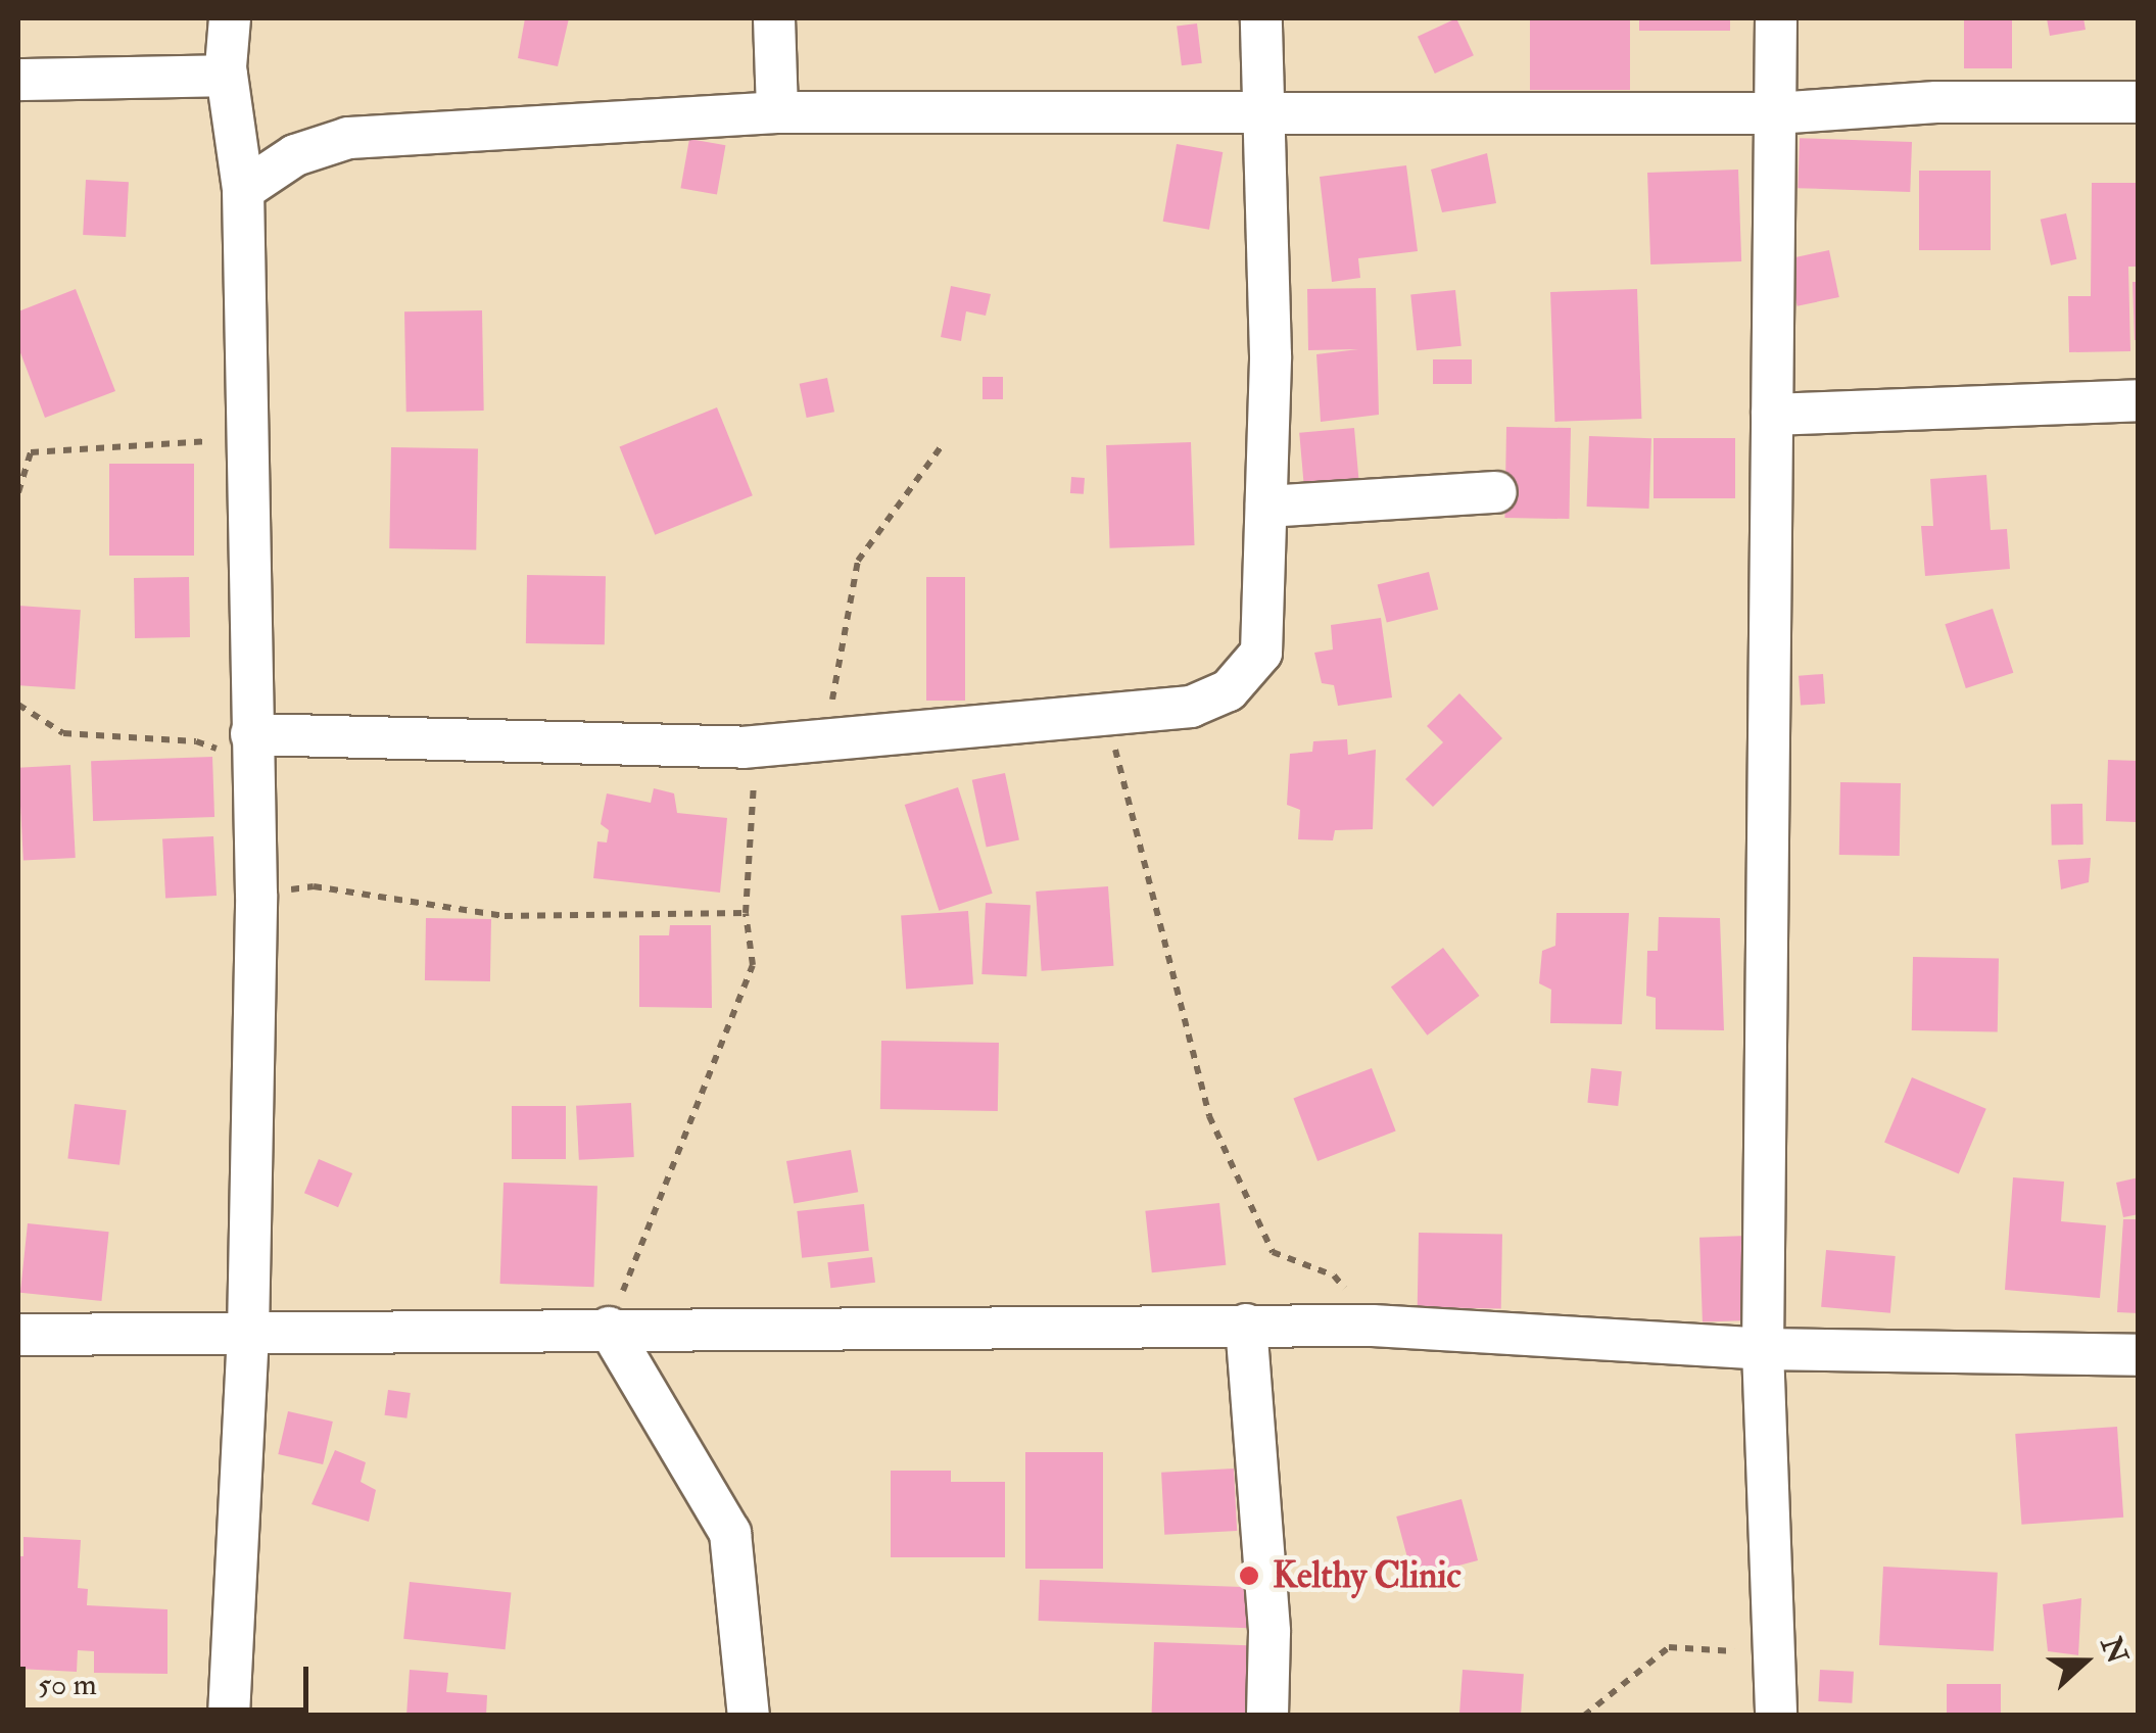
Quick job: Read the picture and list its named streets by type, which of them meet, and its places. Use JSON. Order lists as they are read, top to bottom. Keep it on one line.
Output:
{"places":["Kelthy Clinic"],"scale_bar":"50 m","north":"right"}
